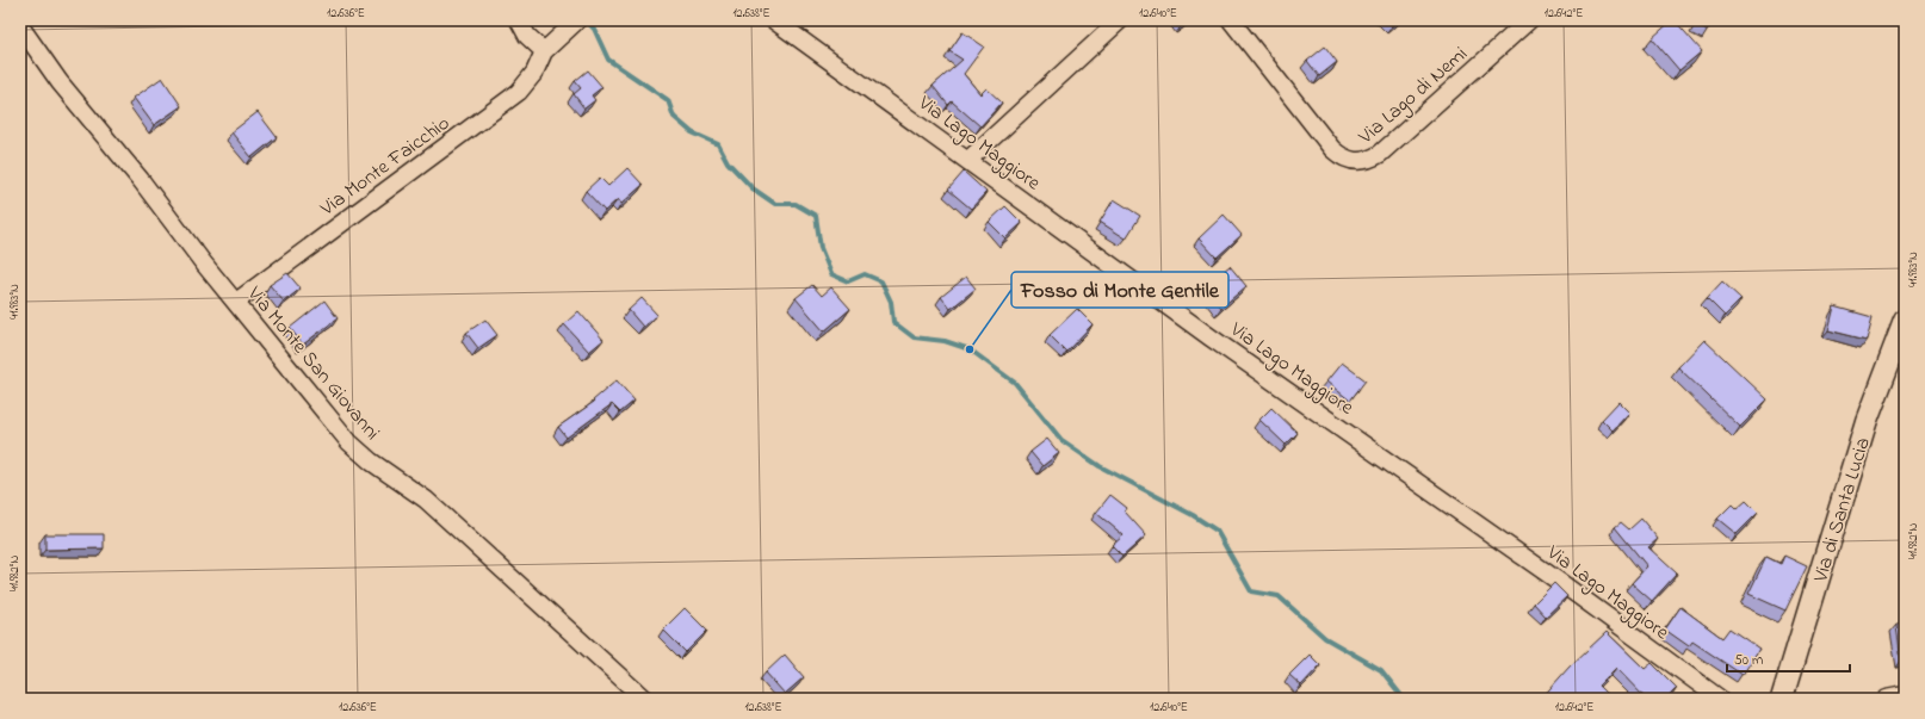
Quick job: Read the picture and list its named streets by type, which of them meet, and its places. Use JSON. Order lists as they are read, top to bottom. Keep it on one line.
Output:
{"streets":{"street":["Via Lago di Nemi","Via Lago Maggiore","Via Monte Faicchio","Via Monte San Giovanni","Via di Santa Lucia"]},"crossings":[["Via Monte Faicchio","Via Monte San Giovanni"]],"places":["Fosso di Monte Gentile"],"scale_bar":"50 m","coordinates":["12.636°E","12.638°E","12.640°E","12.642°E","41.983°N","41.982°N"]}
